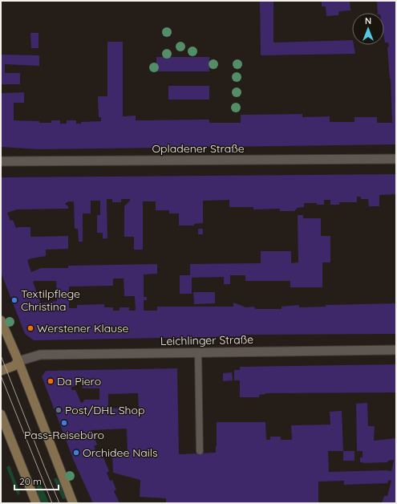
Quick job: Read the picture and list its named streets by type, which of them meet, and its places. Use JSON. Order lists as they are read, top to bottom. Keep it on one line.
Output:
{"streets":{"street":["Opladener Straße","Leichlinger Straße"]},"places":["Textilpflege Christina","Werstener Klause","Da Piero","Post/DHL Shop","Pass-Reisebüro","Orchidee Nails"],"scale_bar":"20 m","north":"top"}
